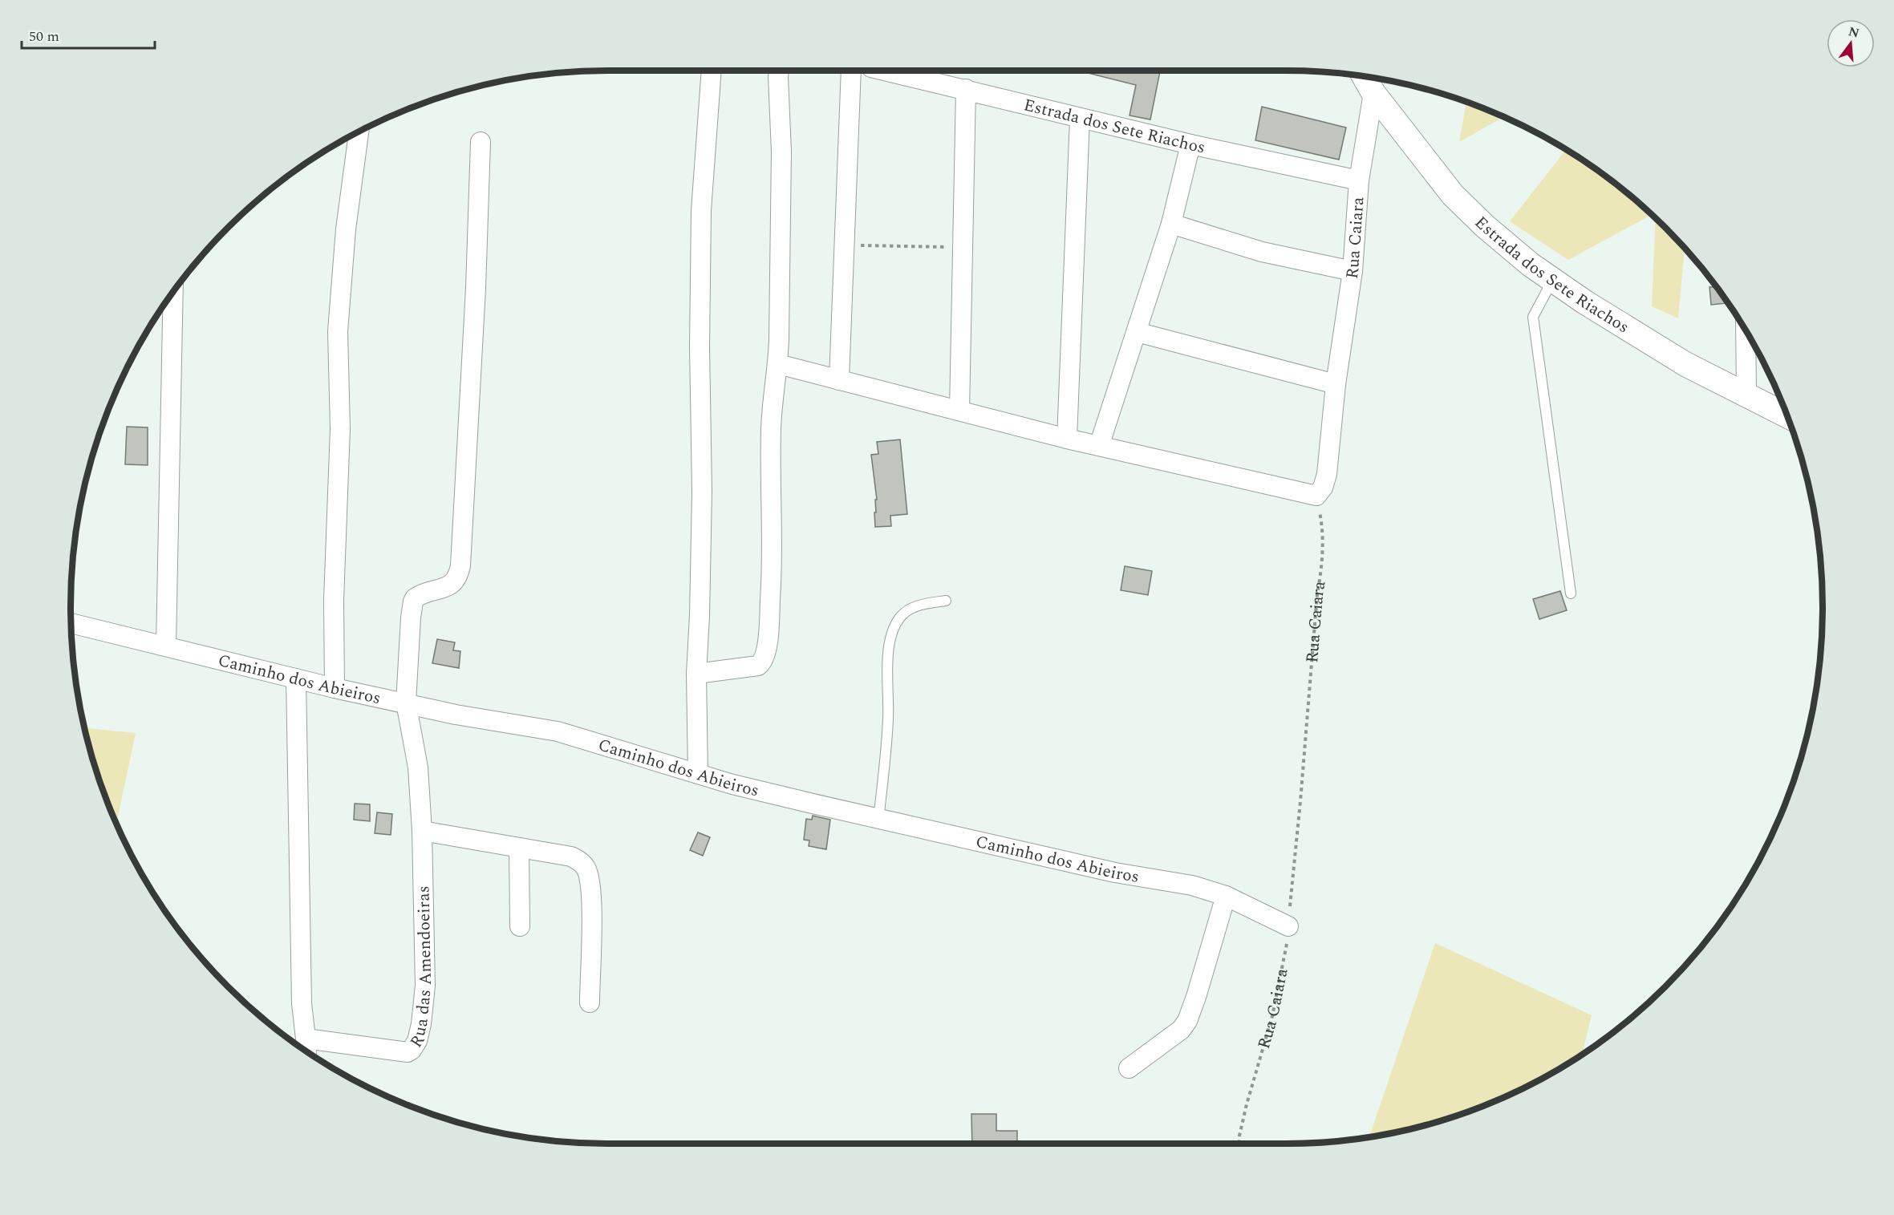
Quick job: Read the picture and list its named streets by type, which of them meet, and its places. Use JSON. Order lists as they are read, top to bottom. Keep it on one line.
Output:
{"streets":{"street":["Estrada dos Sete Riachos","Rua Caiara","Caminho dos Abieiros","Rua das Amendoeiras"]},"crossings":[["Estrada dos Sete Riachos","Rua Caiara"],["Rua Caiara","Caminho dos Abieiros"],["Caminho dos Abieiros","Rua das Amendoeiras"]],"scale_bar":"50 m","north":"top"}
